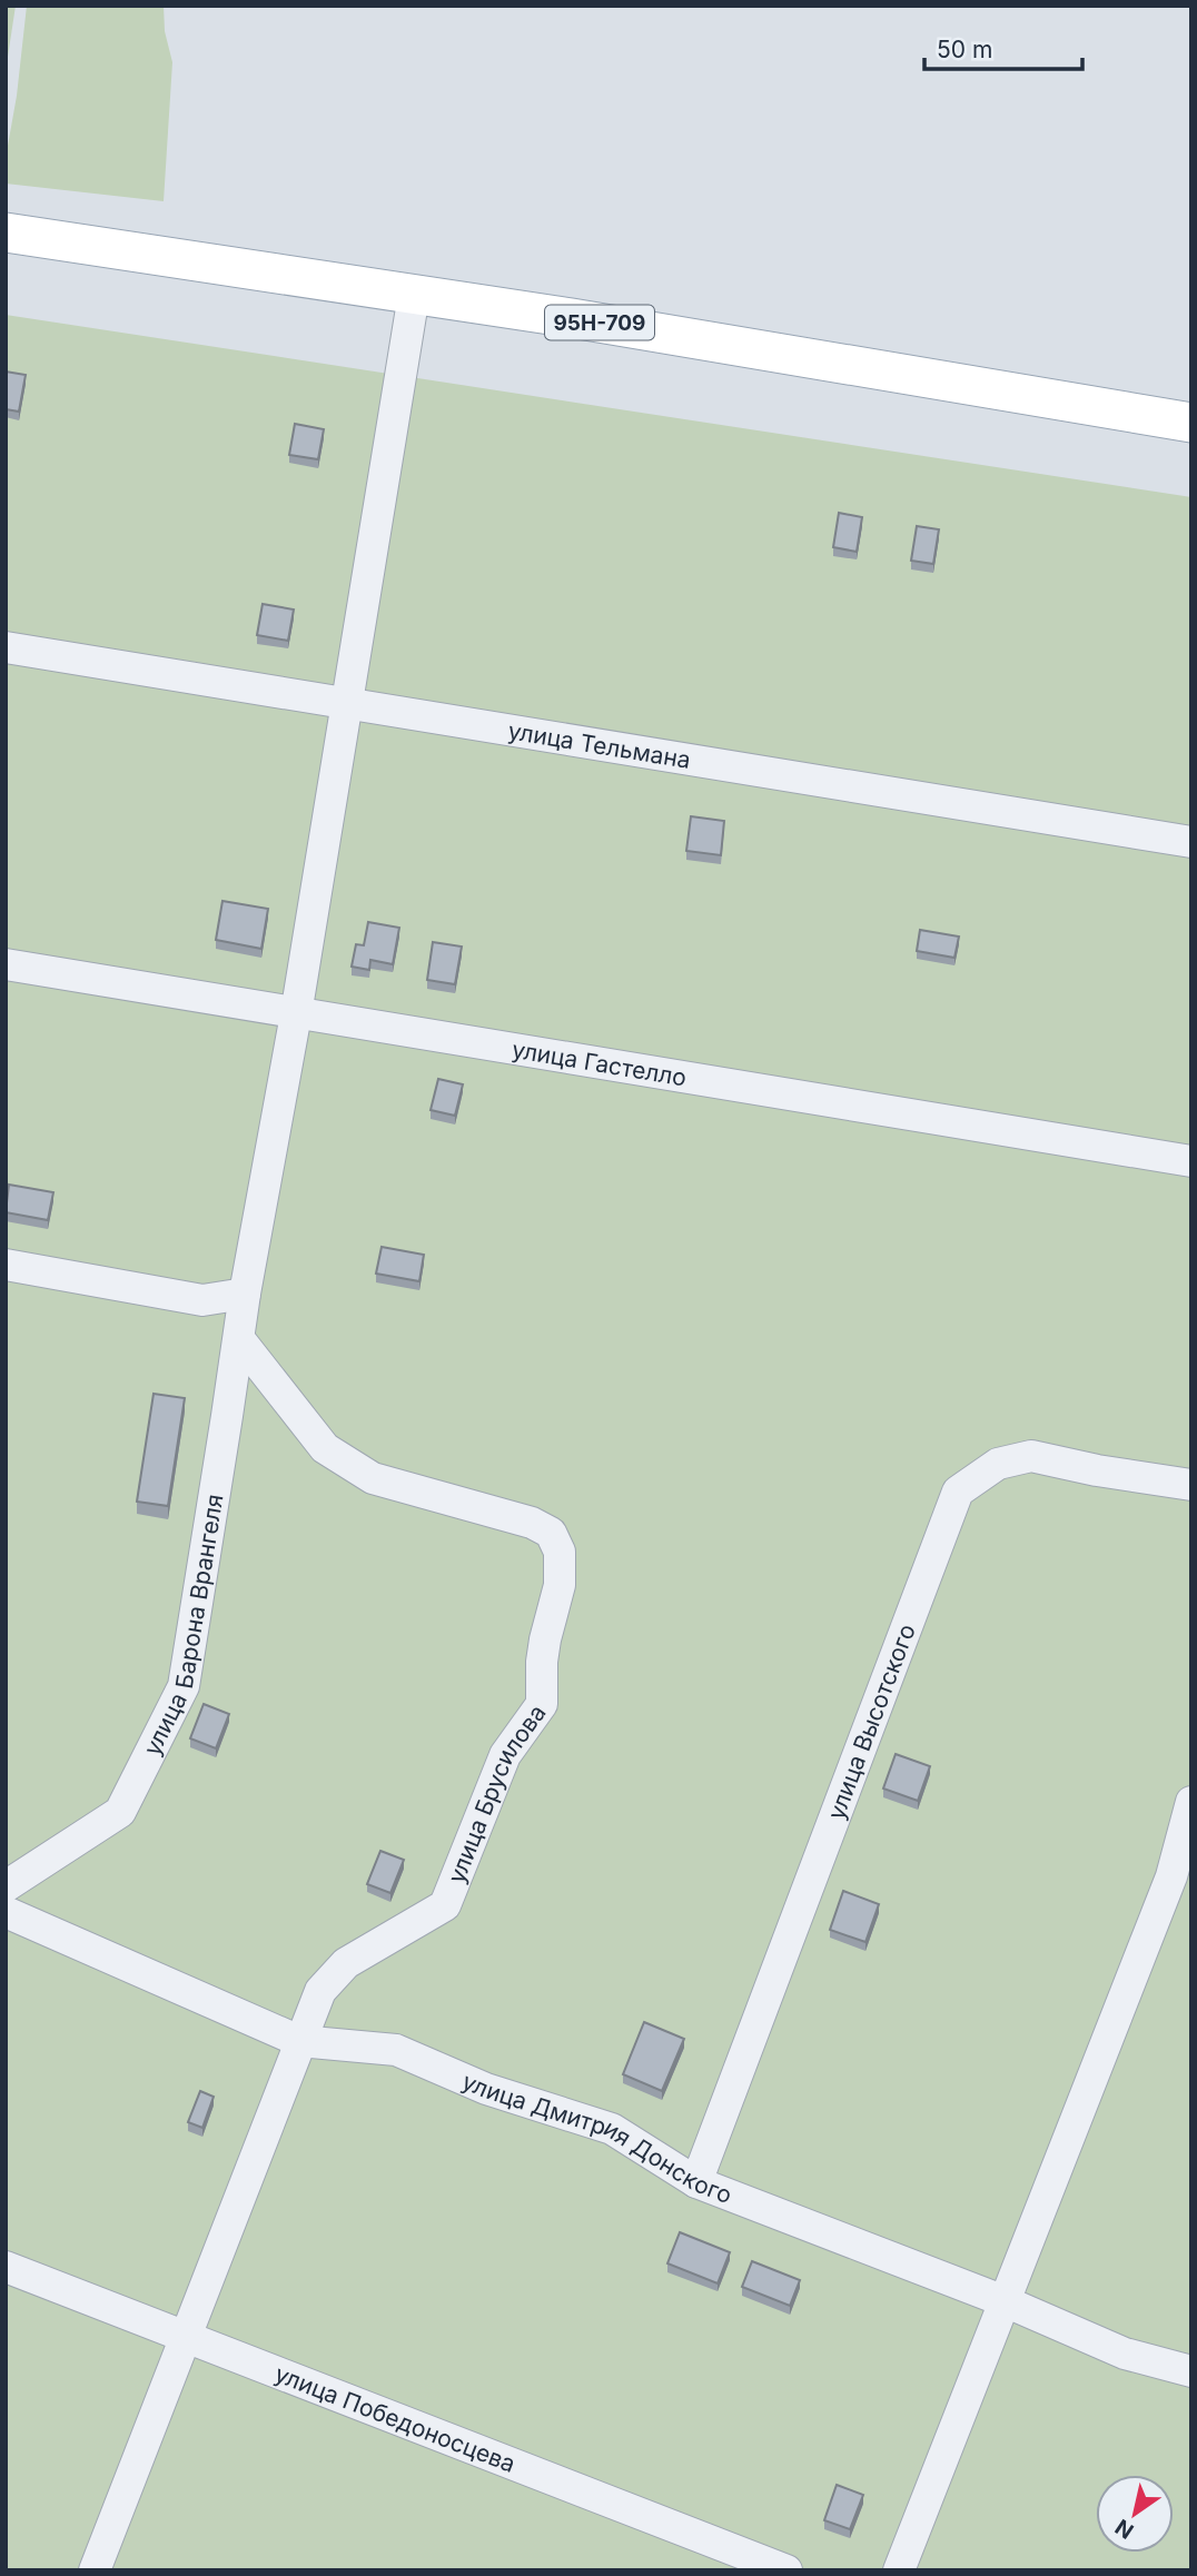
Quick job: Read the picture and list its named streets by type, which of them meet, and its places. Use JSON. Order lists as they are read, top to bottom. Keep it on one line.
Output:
{"streets":{"main road":["95Н-709"],"street":["улица Тельмана","улица Гастелло","улица Барона Врангеля","улица Высотского","улица Брусилова","улица Дмитрия Донского","улица Победоносцева"]},"crossings":[["95Н-709","улица Барона Врангеля"],["улица Тельмана","улица Барона Врангеля"],["улица Гастелло","улица Барона Врангеля"],["улица Барона Врангеля","улица Брусилова"],["улица Высотского","улица Дмитрия Донского"],["улица Брусилова","улица Дмитрия Донского"],["улица Брусилова","улица Победоносцева"]],"scale_bar":"50 m","north":"bottom left"}
